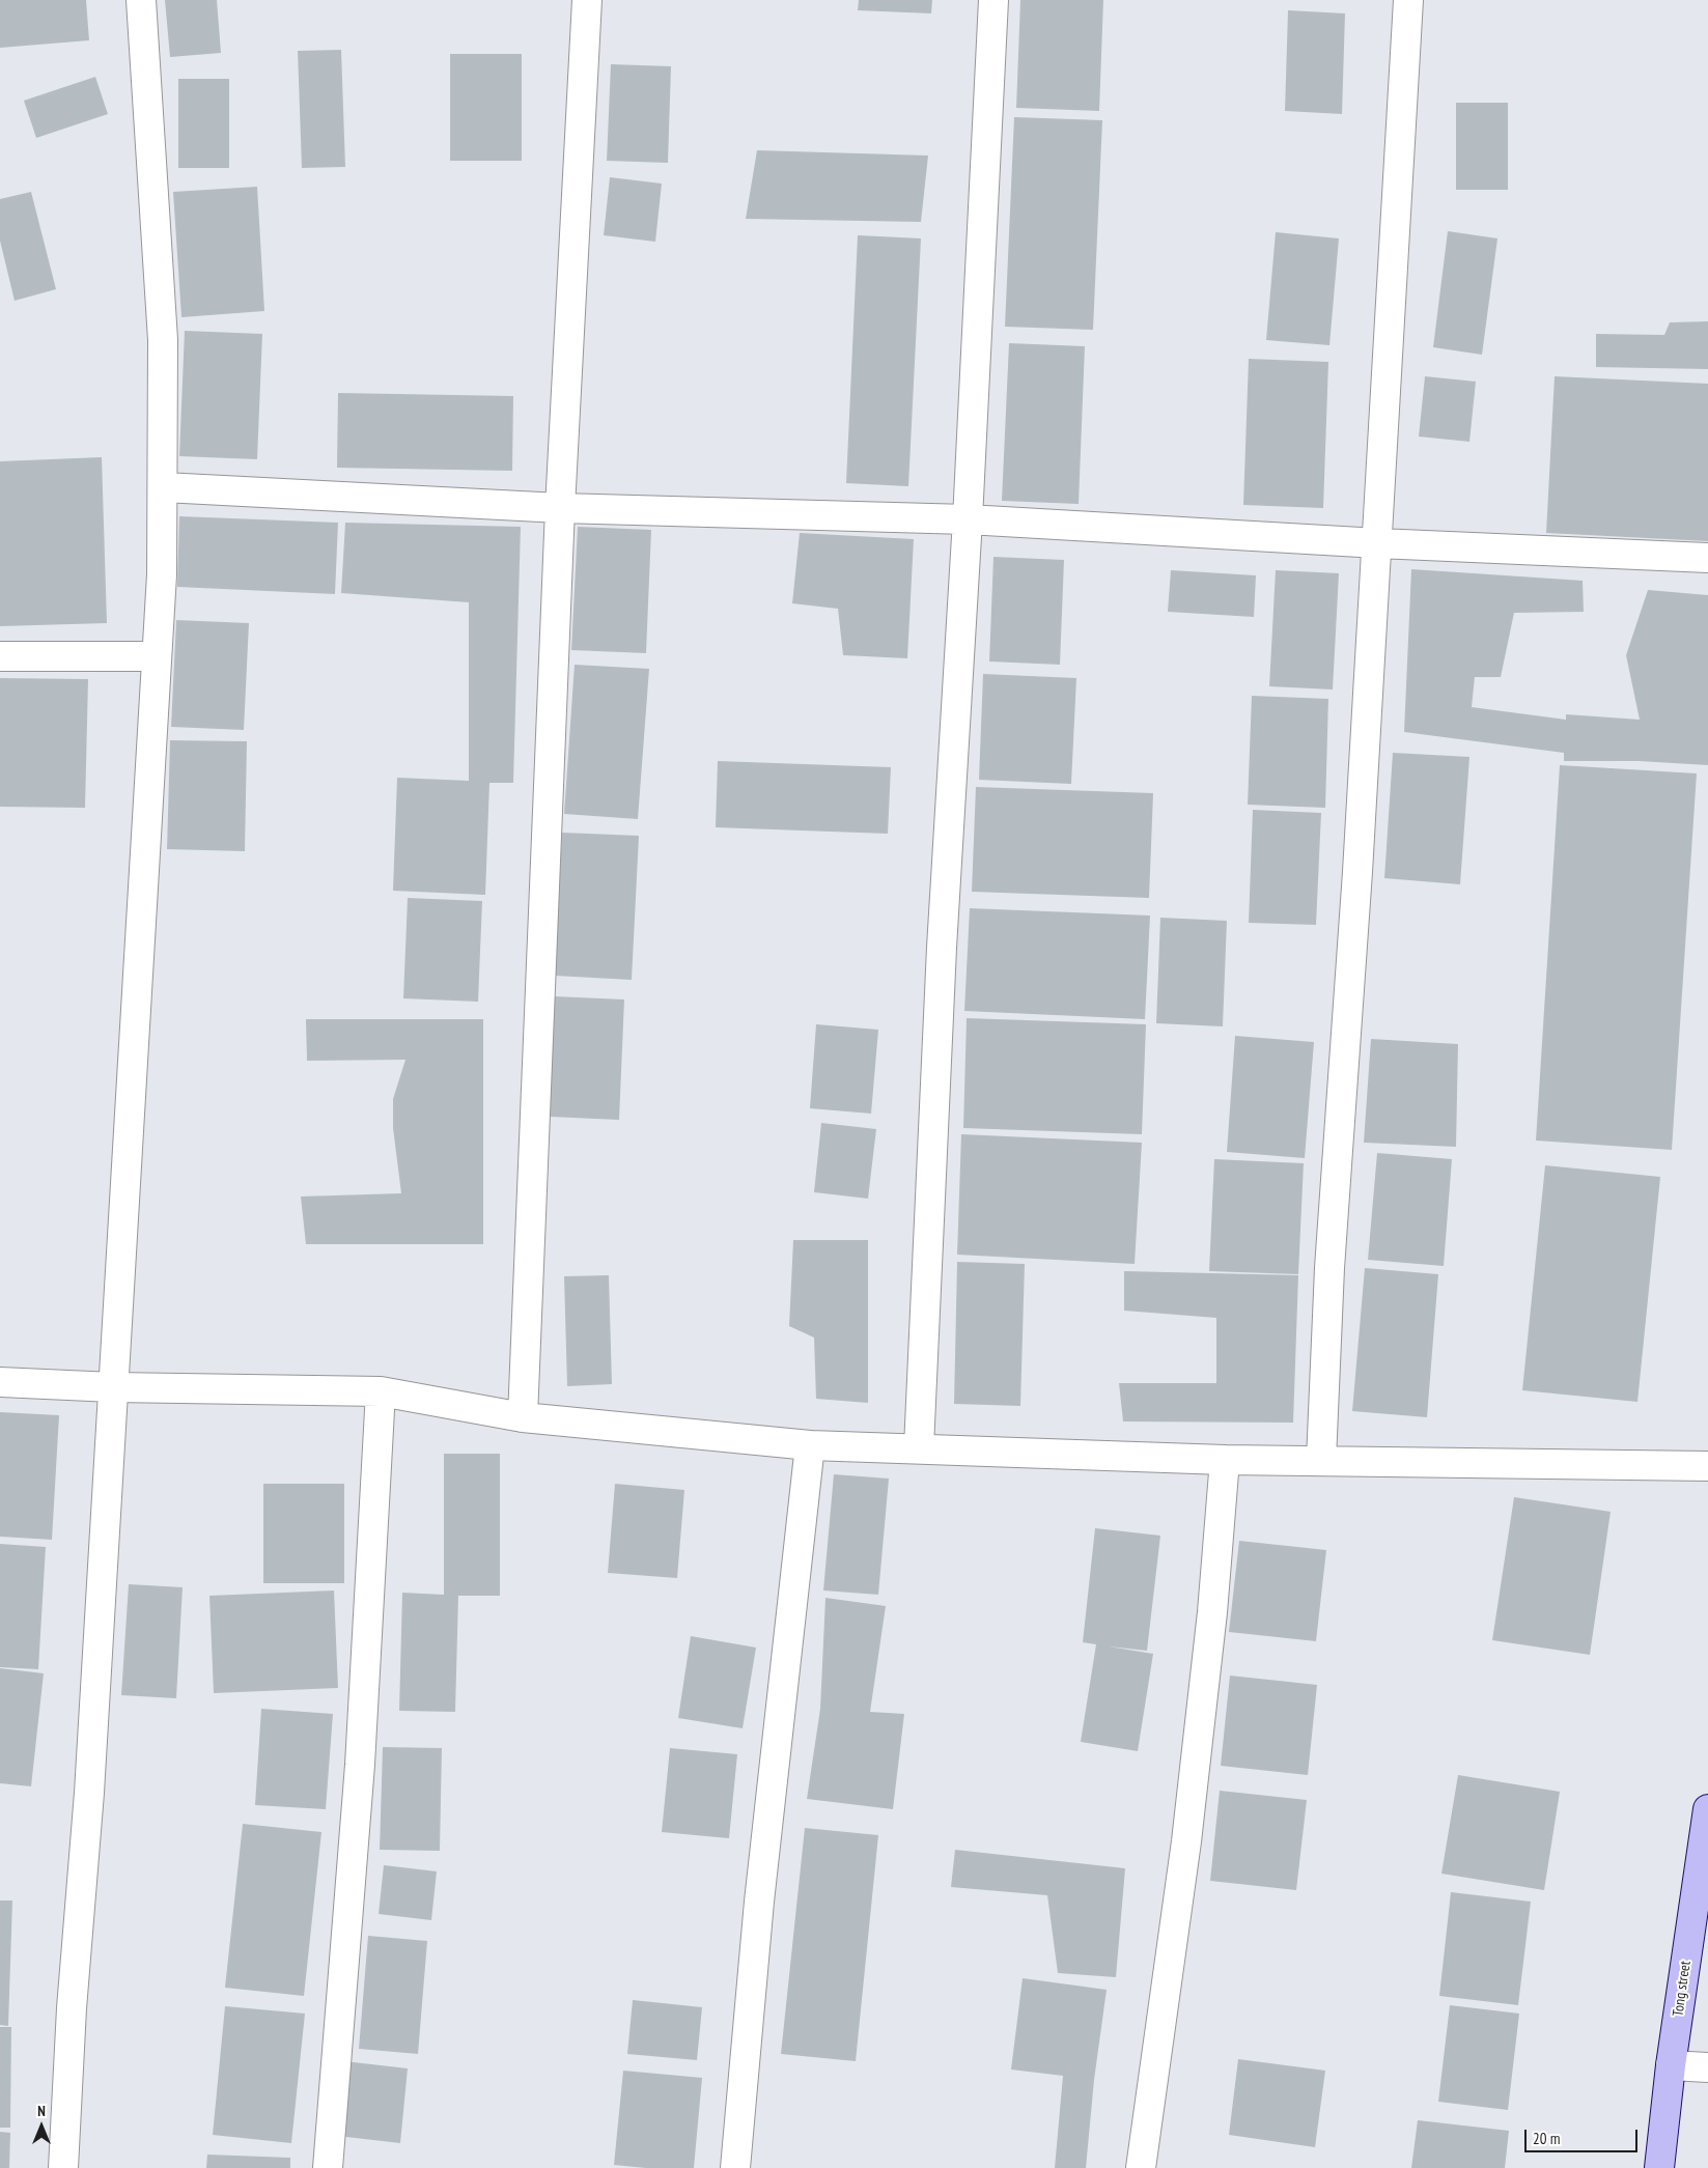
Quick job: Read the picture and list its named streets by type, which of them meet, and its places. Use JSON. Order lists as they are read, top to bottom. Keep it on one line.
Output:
{"streets":{"main road":["Tong street"]},"scale_bar":"20 m","north":"top"}
